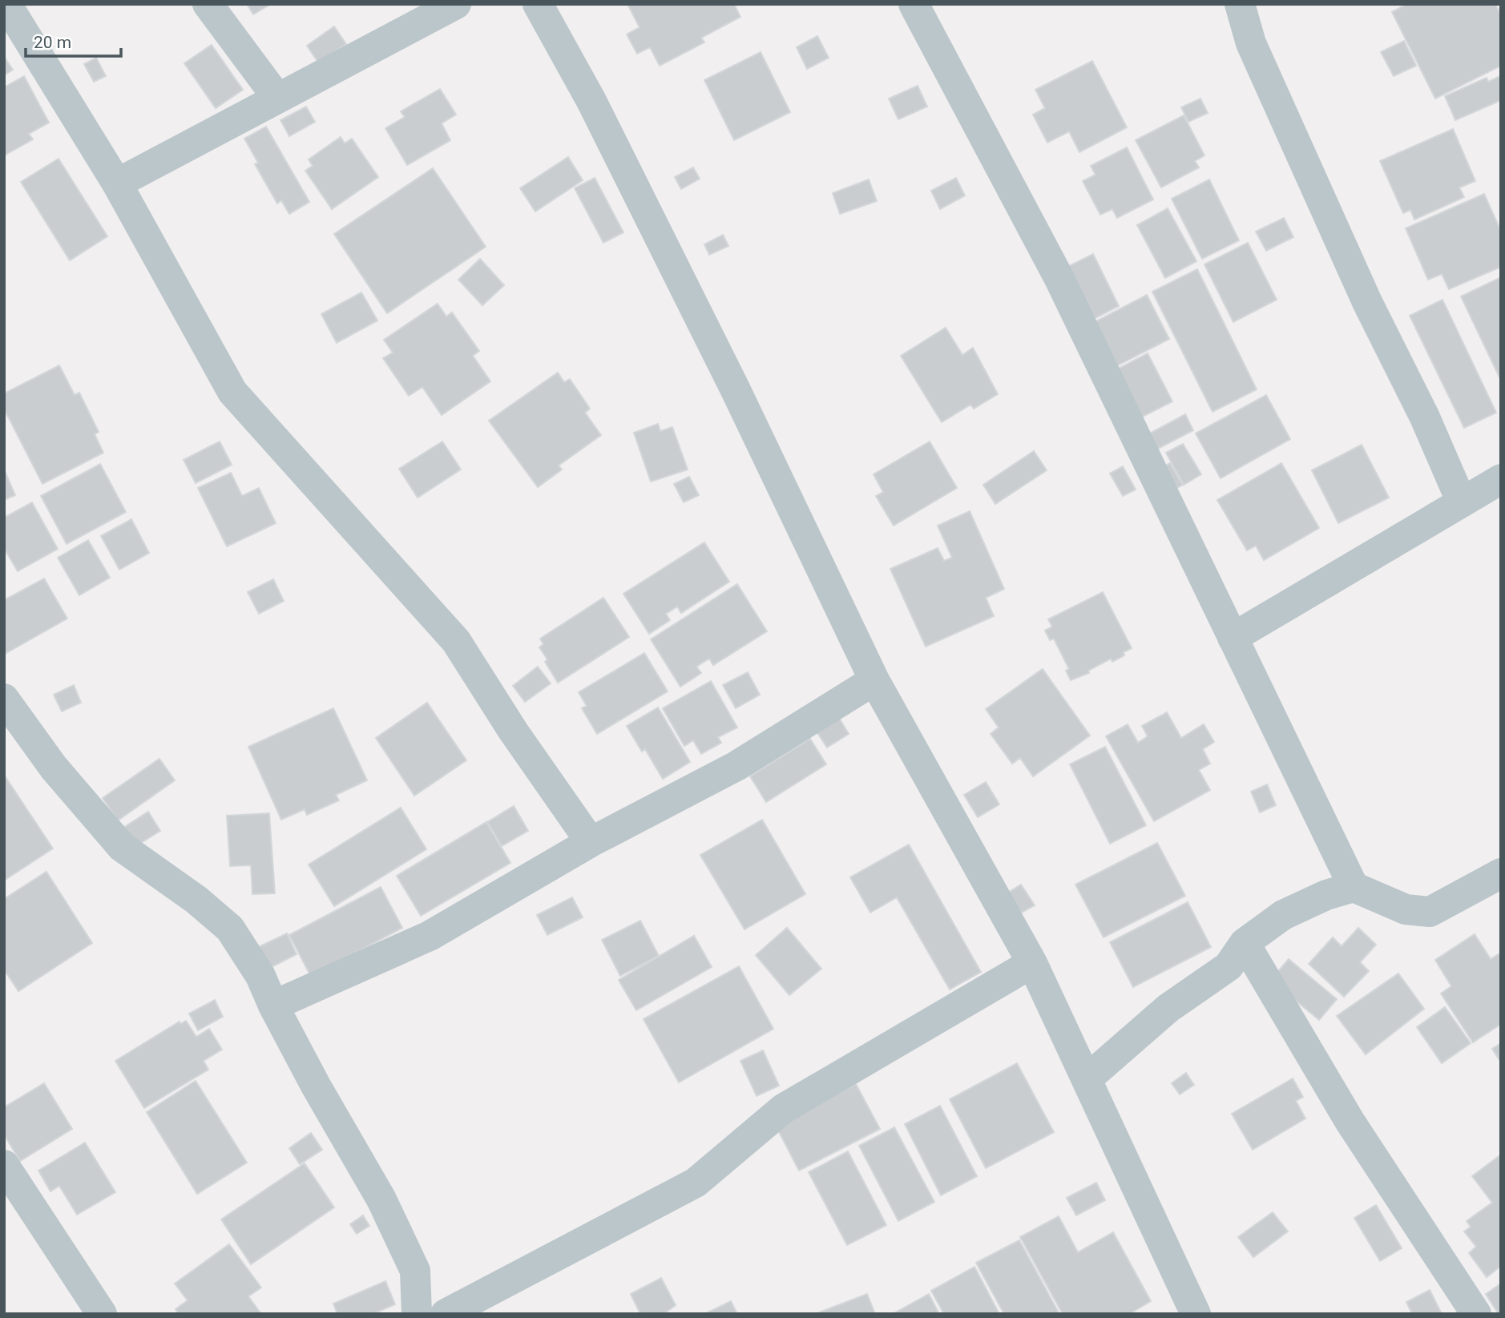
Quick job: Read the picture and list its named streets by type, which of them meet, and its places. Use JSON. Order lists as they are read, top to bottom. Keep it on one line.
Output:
{"scale_bar":"20 m"}
